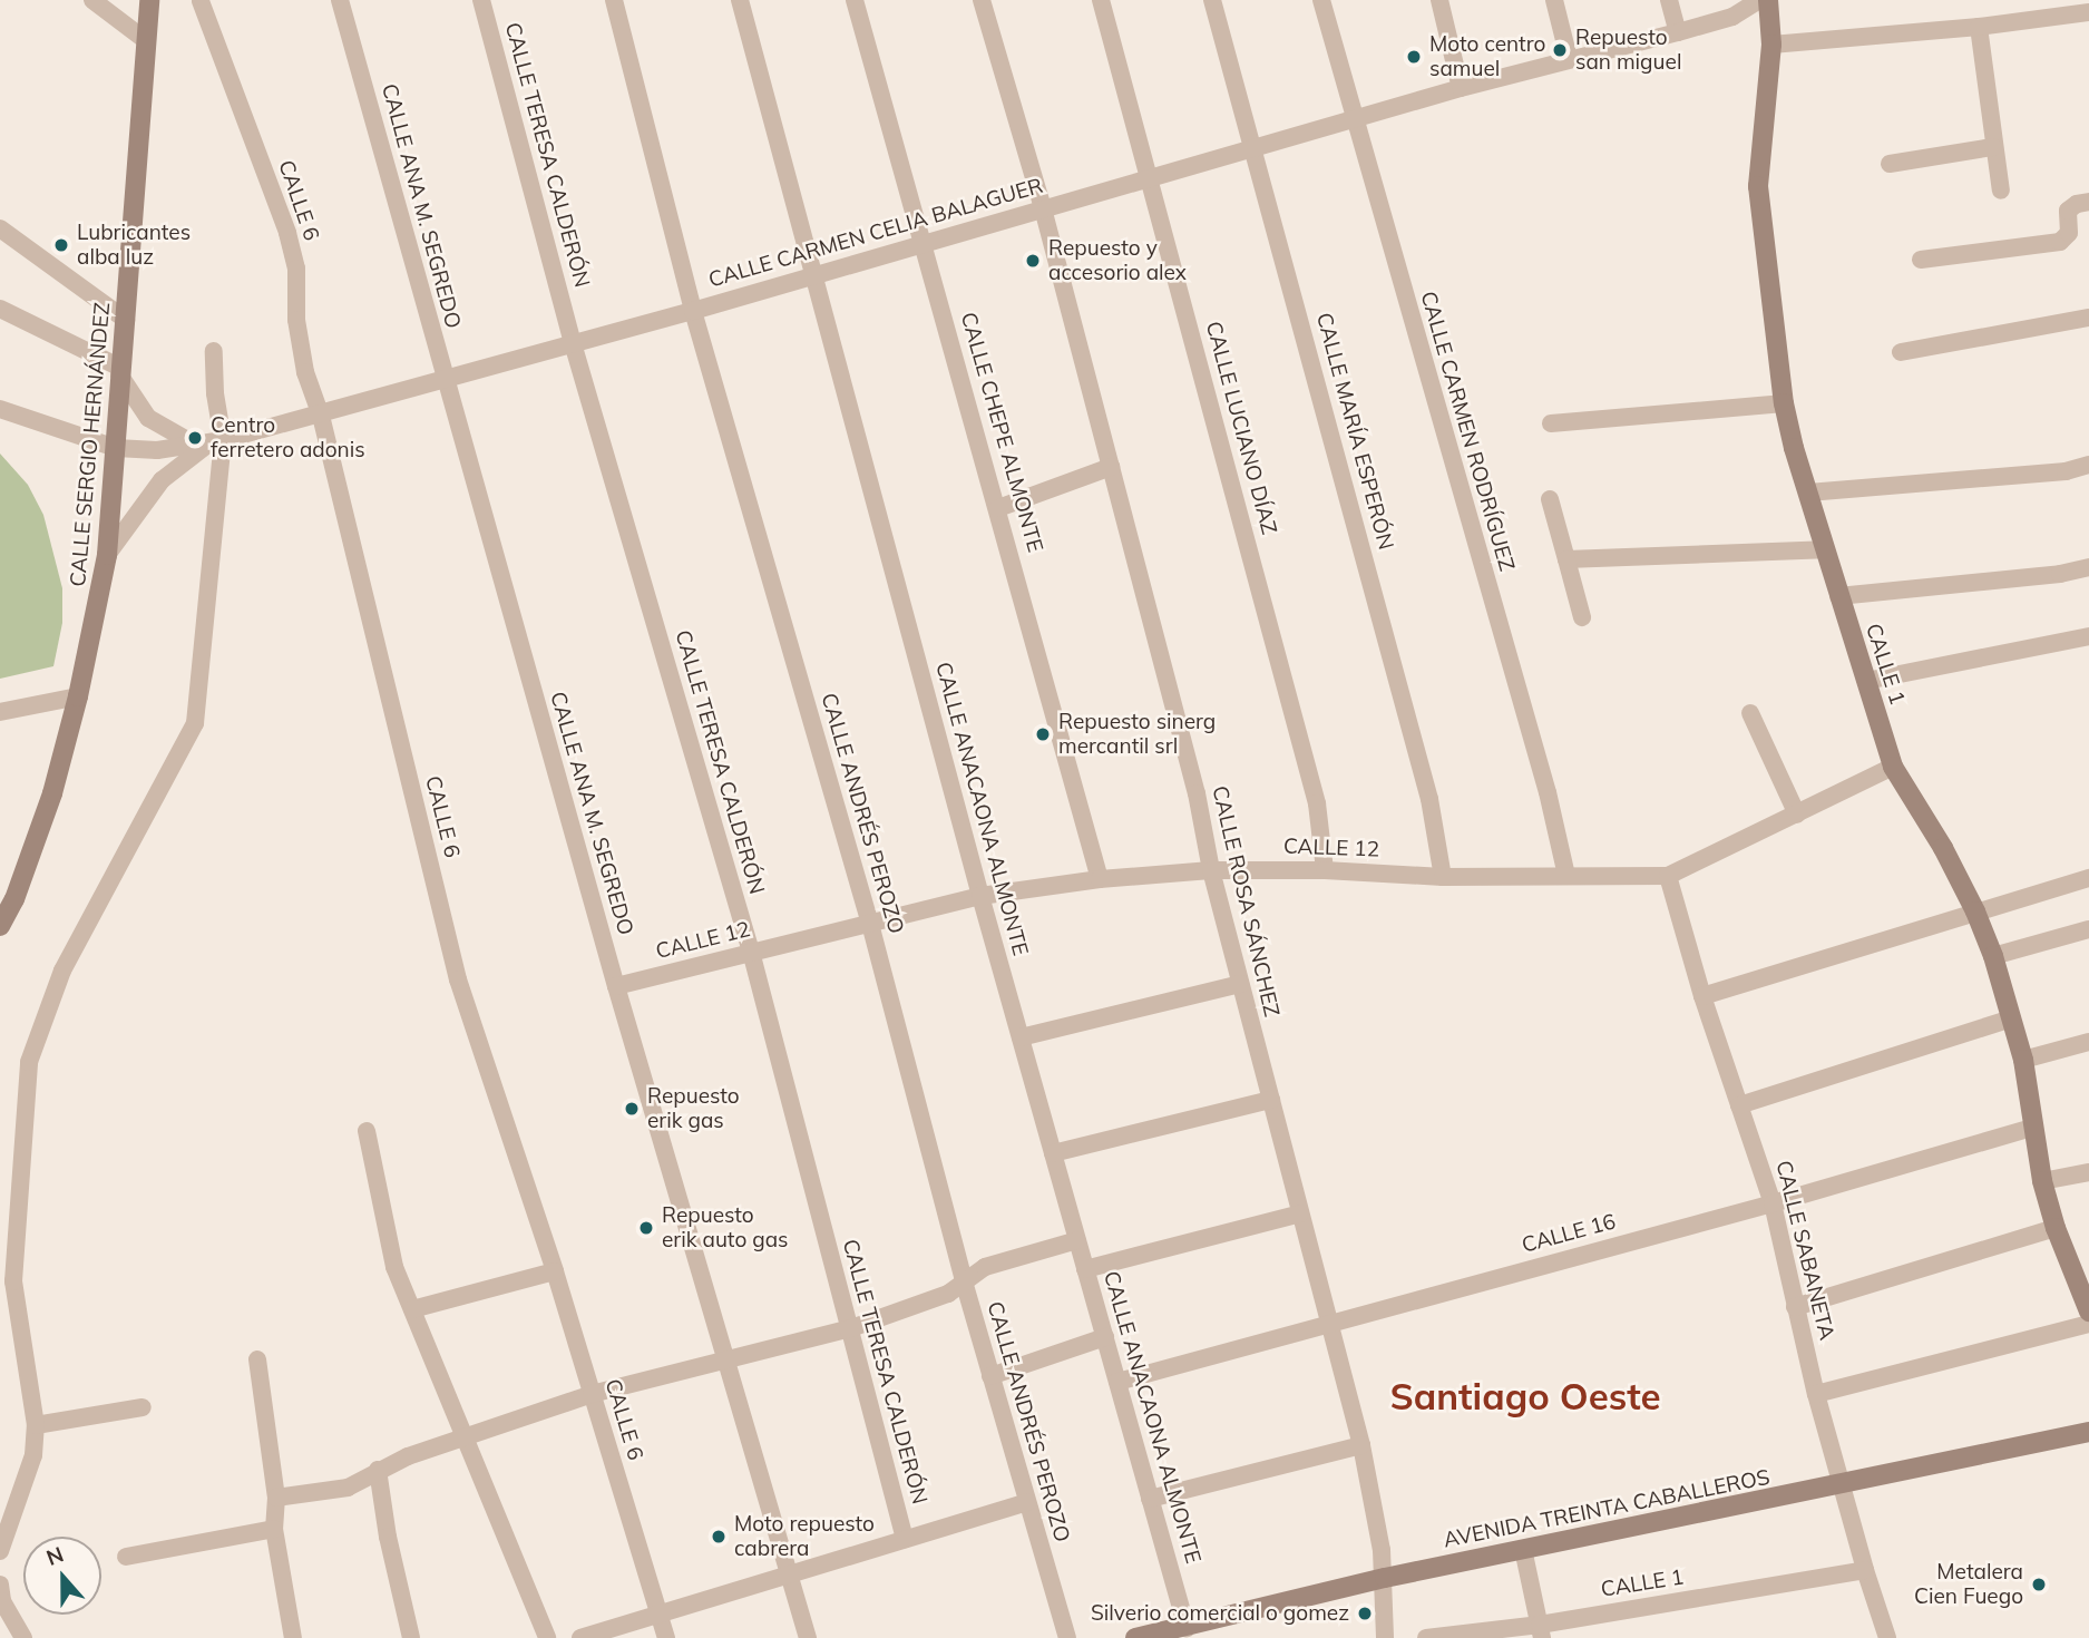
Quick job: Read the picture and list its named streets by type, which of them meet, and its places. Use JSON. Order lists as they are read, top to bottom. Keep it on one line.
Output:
{"streets":{"street":["CALLE TERESA CALDERÓN","CALLE 6","CALLE ANA M. SEGREDO","CALLE CARMEN CELIA BALAGUER","CALLE LUCIANO DÍAZ","CALLE MARÍA ESPERÓN","CALLE CARMEN RODRÍGUEZ","CALLE CHEPE ALMONTE","CALLE SERGIO HERNÁNDEZ","CALLE 1","CALLE ANACAONA ALMONTE","CALLE ANDRÉS PEROZO","CALLE 12","CALLE ROSA SÁNCHEZ","CALLE 16","CALLE SABANETA","AVENIDA TREINTA CABALLEROS"]},"crossings":[["CALLE TERESA CALDERÓN","CALLE CARMEN CELIA BALAGUER"],["CALLE TERESA CALDERÓN","CALLE 12"],["CALLE 6","CALLE CARMEN CELIA BALAGUER"],["CALLE ANA M. SEGREDO","CALLE CARMEN CELIA BALAGUER"],["CALLE ANA M. SEGREDO","CALLE 12"],["CALLE CARMEN CELIA BALAGUER","CALLE LUCIANO DÍAZ"],["CALLE CARMEN CELIA BALAGUER","CALLE MARÍA ESPERÓN"],["CALLE CARMEN CELIA BALAGUER","CALLE CARMEN RODRÍGUEZ"],["CALLE CARMEN CELIA BALAGUER","CALLE CHEPE ALMONTE"],["CALLE CARMEN CELIA BALAGUER","CALLE SERGIO HERNÁNDEZ"],["CALLE CARMEN CELIA BALAGUER","CALLE ANACAONA ALMONTE"],["CALLE CARMEN CELIA BALAGUER","CALLE ANDRÉS PEROZO"],["CALLE CARMEN CELIA BALAGUER","CALLE ROSA SÁNCHEZ"],["CALLE LUCIANO DÍAZ","CALLE 12"],["CALLE MARÍA ESPERÓN","CALLE 12"],["CALLE CARMEN RODRÍGUEZ","CALLE 12"],["CALLE CHEPE ALMONTE","CALLE 12"],["CALLE 1","CALLE 12"],["CALLE 1","CALLE 16"],["CALLE 1","CALLE SABANETA"],["CALLE ANACAONA ALMONTE","CALLE 12"],["CALLE ANACAONA ALMONTE","CALLE 16"],["CALLE ANACAONA ALMONTE","AVENIDA TREINTA CABALLEROS"],["CALLE ANDRÉS PEROZO","CALLE 12"],["CALLE 12","CALLE ROSA SÁNCHEZ"],["CALLE 12","CALLE SABANETA"],["CALLE ROSA SÁNCHEZ","CALLE 16"],["CALLE ROSA SÁNCHEZ","AVENIDA TREINTA CABALLEROS"],["CALLE 16","CALLE SABANETA"],["CALLE SABANETA","AVENIDA TREINTA CABALLEROS"]],"districts":["Santiago Oeste"],"places":["Repuesto san miguel","Moto centro samuel","Lubricantes alba luz","Repuesto y accesorio alex","Centro ferretero adonis","Repuesto sinerg mercantil srl","Repuesto erik gas","Repuesto erik auto gas","Moto repuesto cabrera","Metalera Cien Fuego","Silverio comercial o gomez"],"north":"top"}
